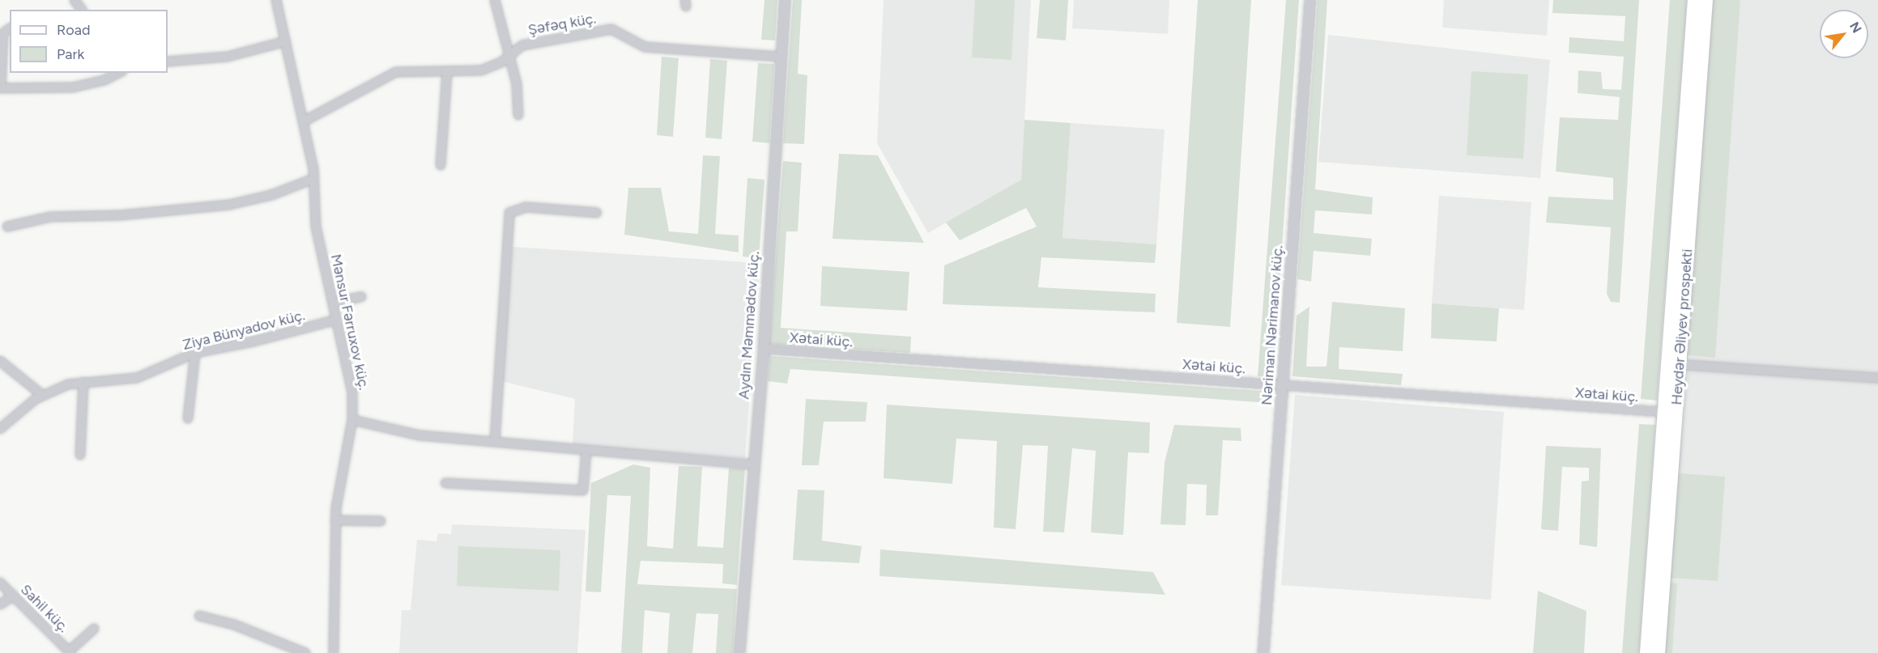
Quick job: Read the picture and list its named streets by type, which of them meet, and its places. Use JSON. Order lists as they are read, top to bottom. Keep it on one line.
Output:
{"streets":{"main road":["Heydər Əliyev prospekti"],"street":["Şəfəq küç.","Mənsur Fərruxov küç.","Aydın Məmmədov küç.","Nəriman Nərimanov küç.","Ziya Bünyadov küç.","Xətai küç.","Sahil küç."]},"crossings":[["Şəfəq küç.","Mənsur Fərruxov küç."],["Şəfəq küç.","Aydın Məmmədov küç."],["Mənsur Fərruxov küç.","Ziya Bünyadov küç."],["Aydın Məmmədov küç.","Xətai küç."],["Nəriman Nərimanov küç.","Xətai küç."],["Heydər Əliyev prospekti","Xətai küç."]],"legend":["Road","Park"],"north":"top right"}
